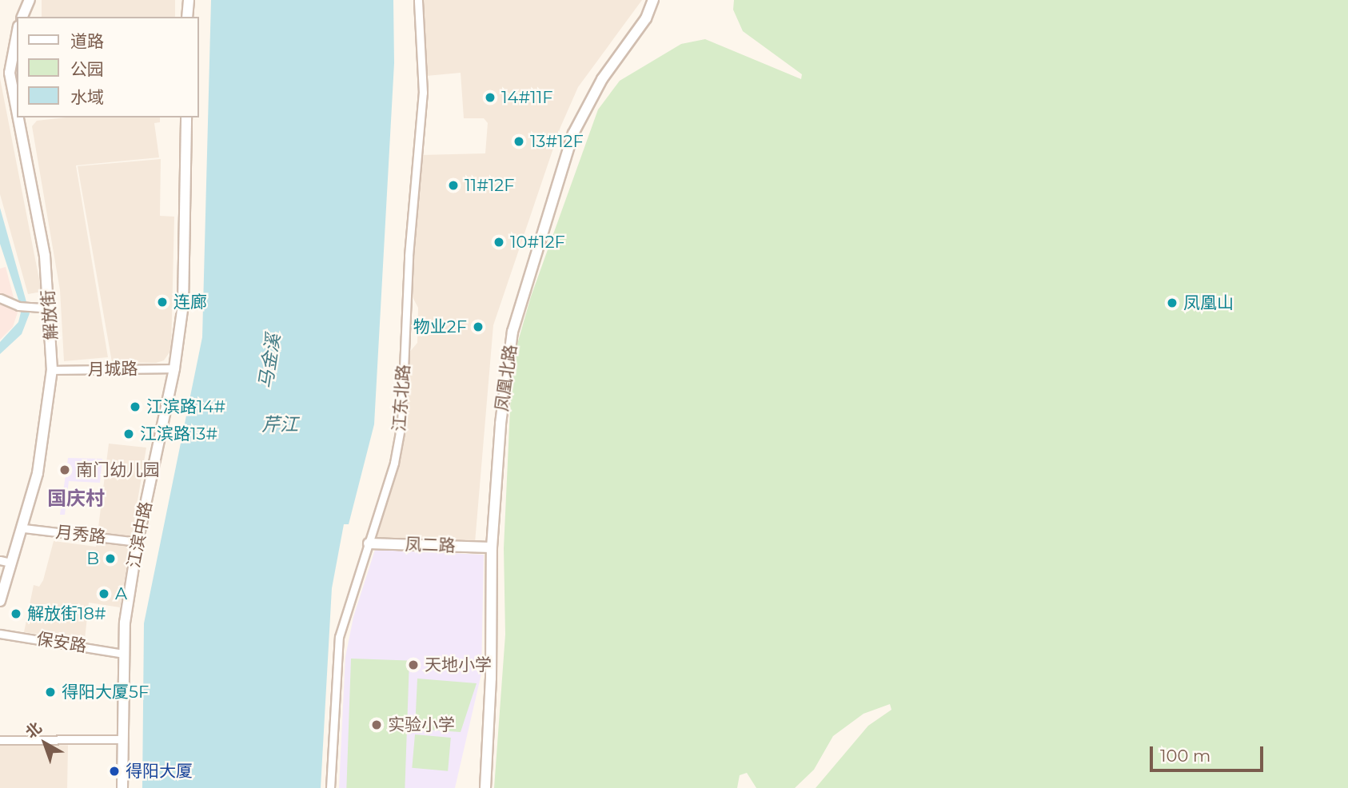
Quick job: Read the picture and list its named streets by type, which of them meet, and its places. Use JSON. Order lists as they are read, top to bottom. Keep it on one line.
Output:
{"streets":{"street":["解放街","月城路","凤凰北路","江东北路","月秀路","江滨中路","凤二路","保安路"]},"crossings":[["解放街","月城路"],["解放街","月秀路"],["月城路","江滨中路"],["凤凰北路","凤二路"],["江东北路","凤二路"],["月秀路","江滨中路"],["江滨中路","保安路"]],"districts":["国庆村"],"water":["马金溪","芹江"],"places":["14#11F","13#12F","11#12F","10#12F","连廊","凤凰山","物业2F","江滨路14#","江滨路13#","南门幼儿园","B","A","解放街18#","天地小学","得阳大厦5F","实验小学","得阳大厦"],"legend":["道路","公园","水域"],"scale_bar":"100 m","north":"top left"}
